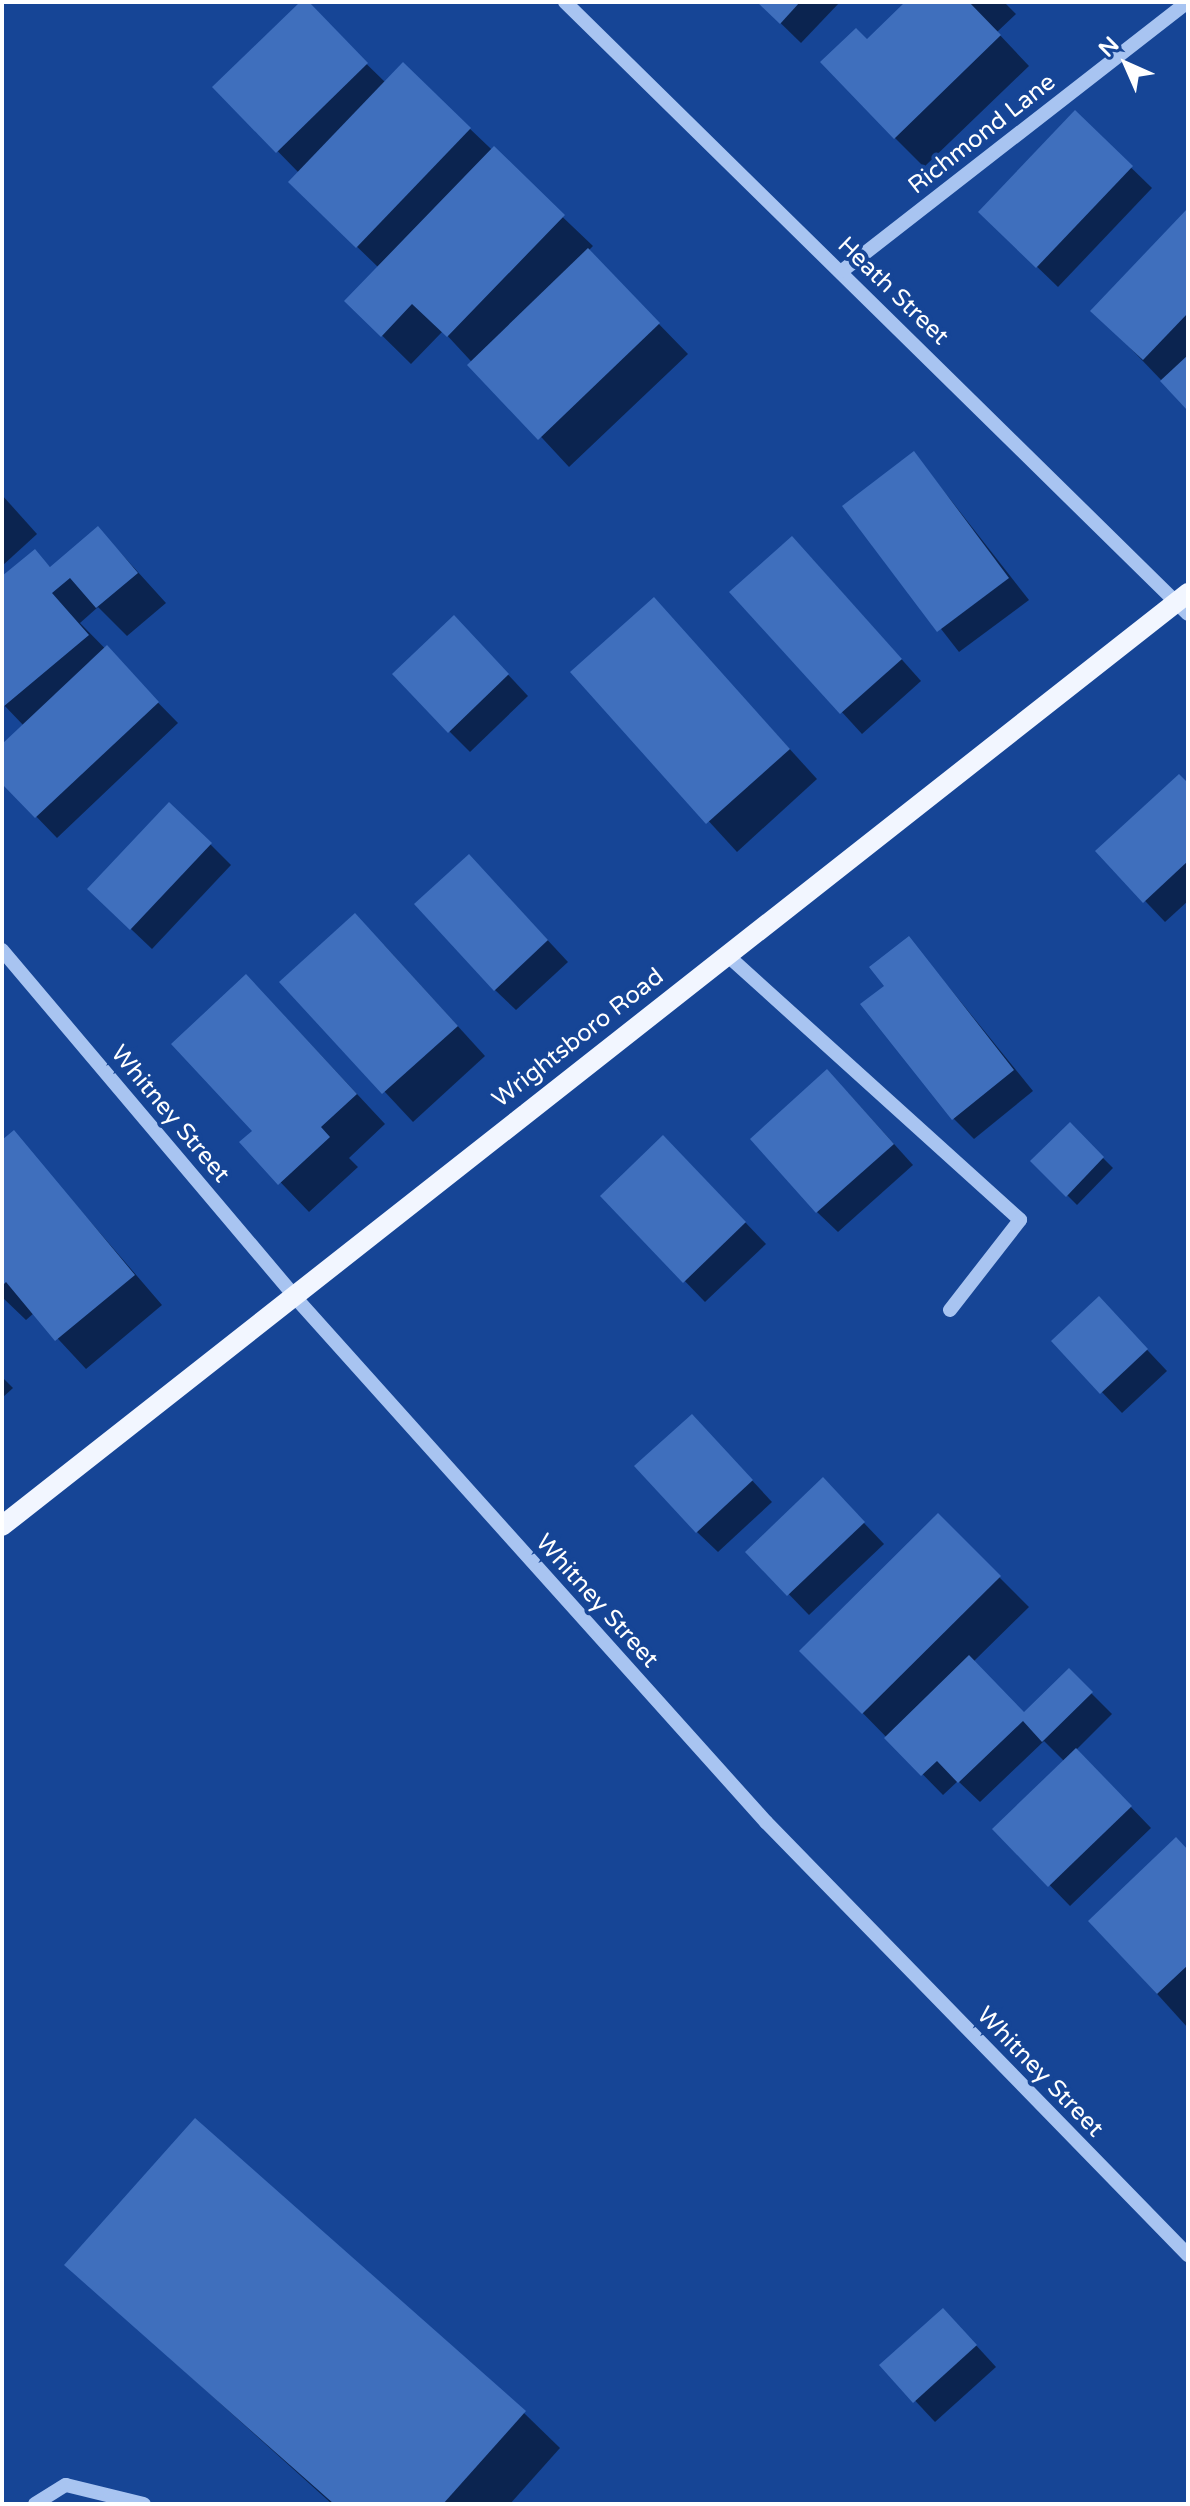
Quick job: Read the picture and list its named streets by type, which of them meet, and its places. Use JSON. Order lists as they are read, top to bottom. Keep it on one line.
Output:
{"streets":{"main road":["Wrightsboro Road"],"street":["Richmond Lane","Heath Street","Whitney Street"]},"crossings":[["Richmond Lane","Heath Street"],["Heath Street","Wrightsboro Road"],["Wrightsboro Road","Whitney Street"]],"north":"top left"}
